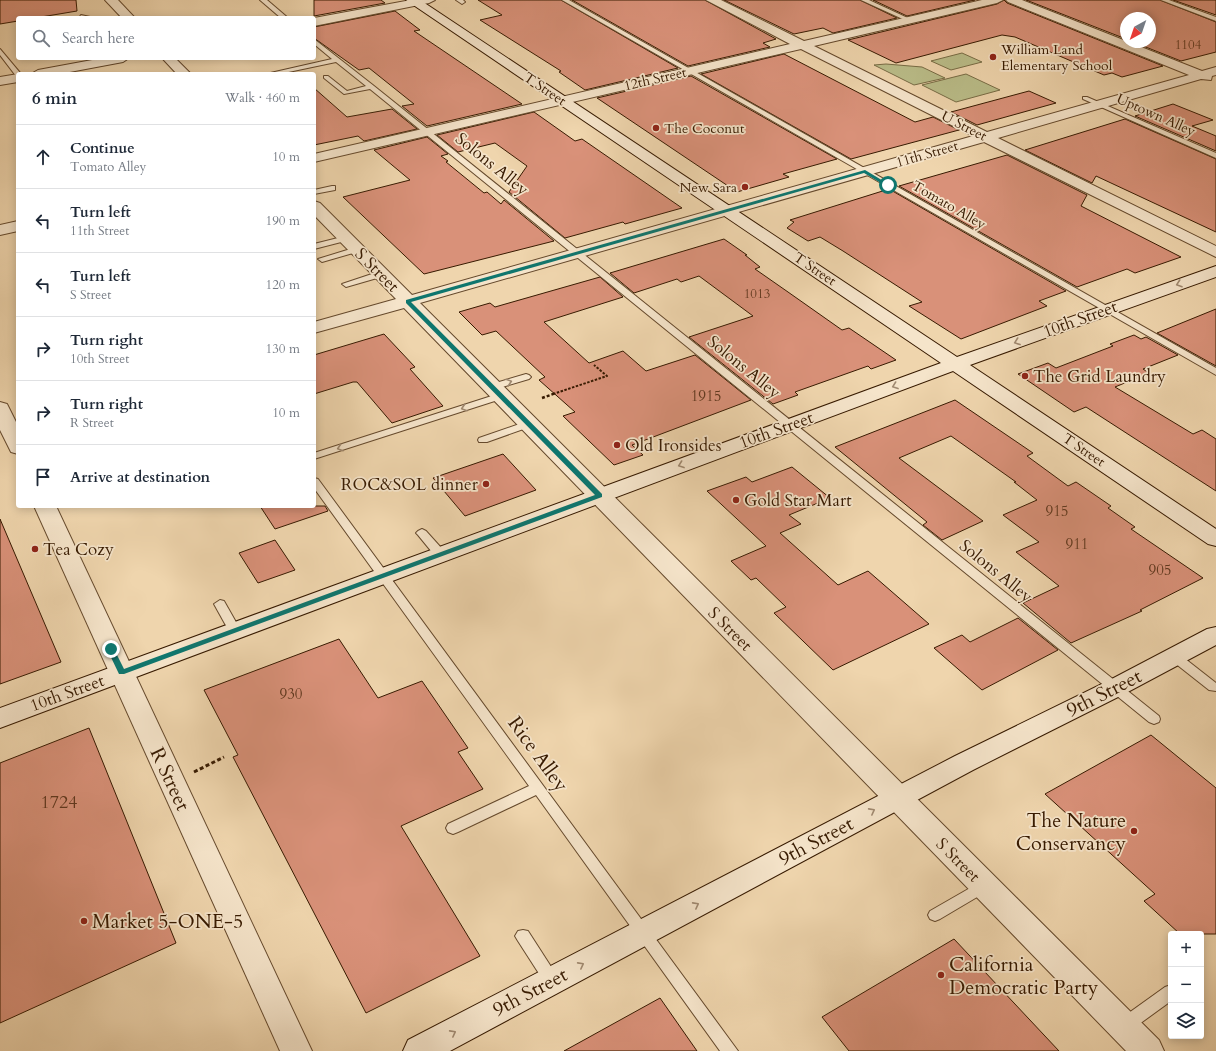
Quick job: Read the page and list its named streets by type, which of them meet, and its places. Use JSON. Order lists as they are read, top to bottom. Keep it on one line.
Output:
{"streets":{"street":["12th Street","T Street","U Street","11th Street","S Street","10th Street","9th Street","R Street"],"lane":["Uptown Alley","Solons Alley","Tomato Alley","Rice Alley"]},"crossings":[["12th Street","T Street"],["12th Street","U Street"],["12th Street","Solons Alley"],["12th Street","Tomato Alley"],["T Street","11th Street"],["T Street","10th Street"],["Uptown Alley","11th Street"],["U Street","11th Street"],["11th Street","Solons Alley"],["11th Street","Tomato Alley"],["11th Street","S Street"],["Solons Alley","10th Street"],["Solons Alley","9th Street"],["Tomato Alley","10th Street"],["S Street","10th Street"],["S Street","9th Street"],["10th Street","Rice Alley"],["10th Street","R Street"],["9th Street","Rice Alley"]],"one_way":["10th Street","9th Street"],"places":["William Land Elementary School","The Coconut","New Sara","The Grid Laundry","Old Ironsides","ROC&SOL dinner","Gold Star Mart","Tea Cozy","The Nature Conservancy","Market 5-ONE-5","California Democratic Party"],"house_numbers":["1104","1013","1915","915","911","905","930","1724"],"north":"bottom left","page":{"search":"Search here","heading":["6 min","Walk · 460 m"],"list":[["Continue","Tomato Alley","10 m"],["Turn left","11th Street","190 m"],["Turn left","S Street","120 m"],["Turn right","10th Street","130 m"],["Turn right","R Street","10 m"],"Arrive at destination"],"map_buttons":["+","−"]}}
